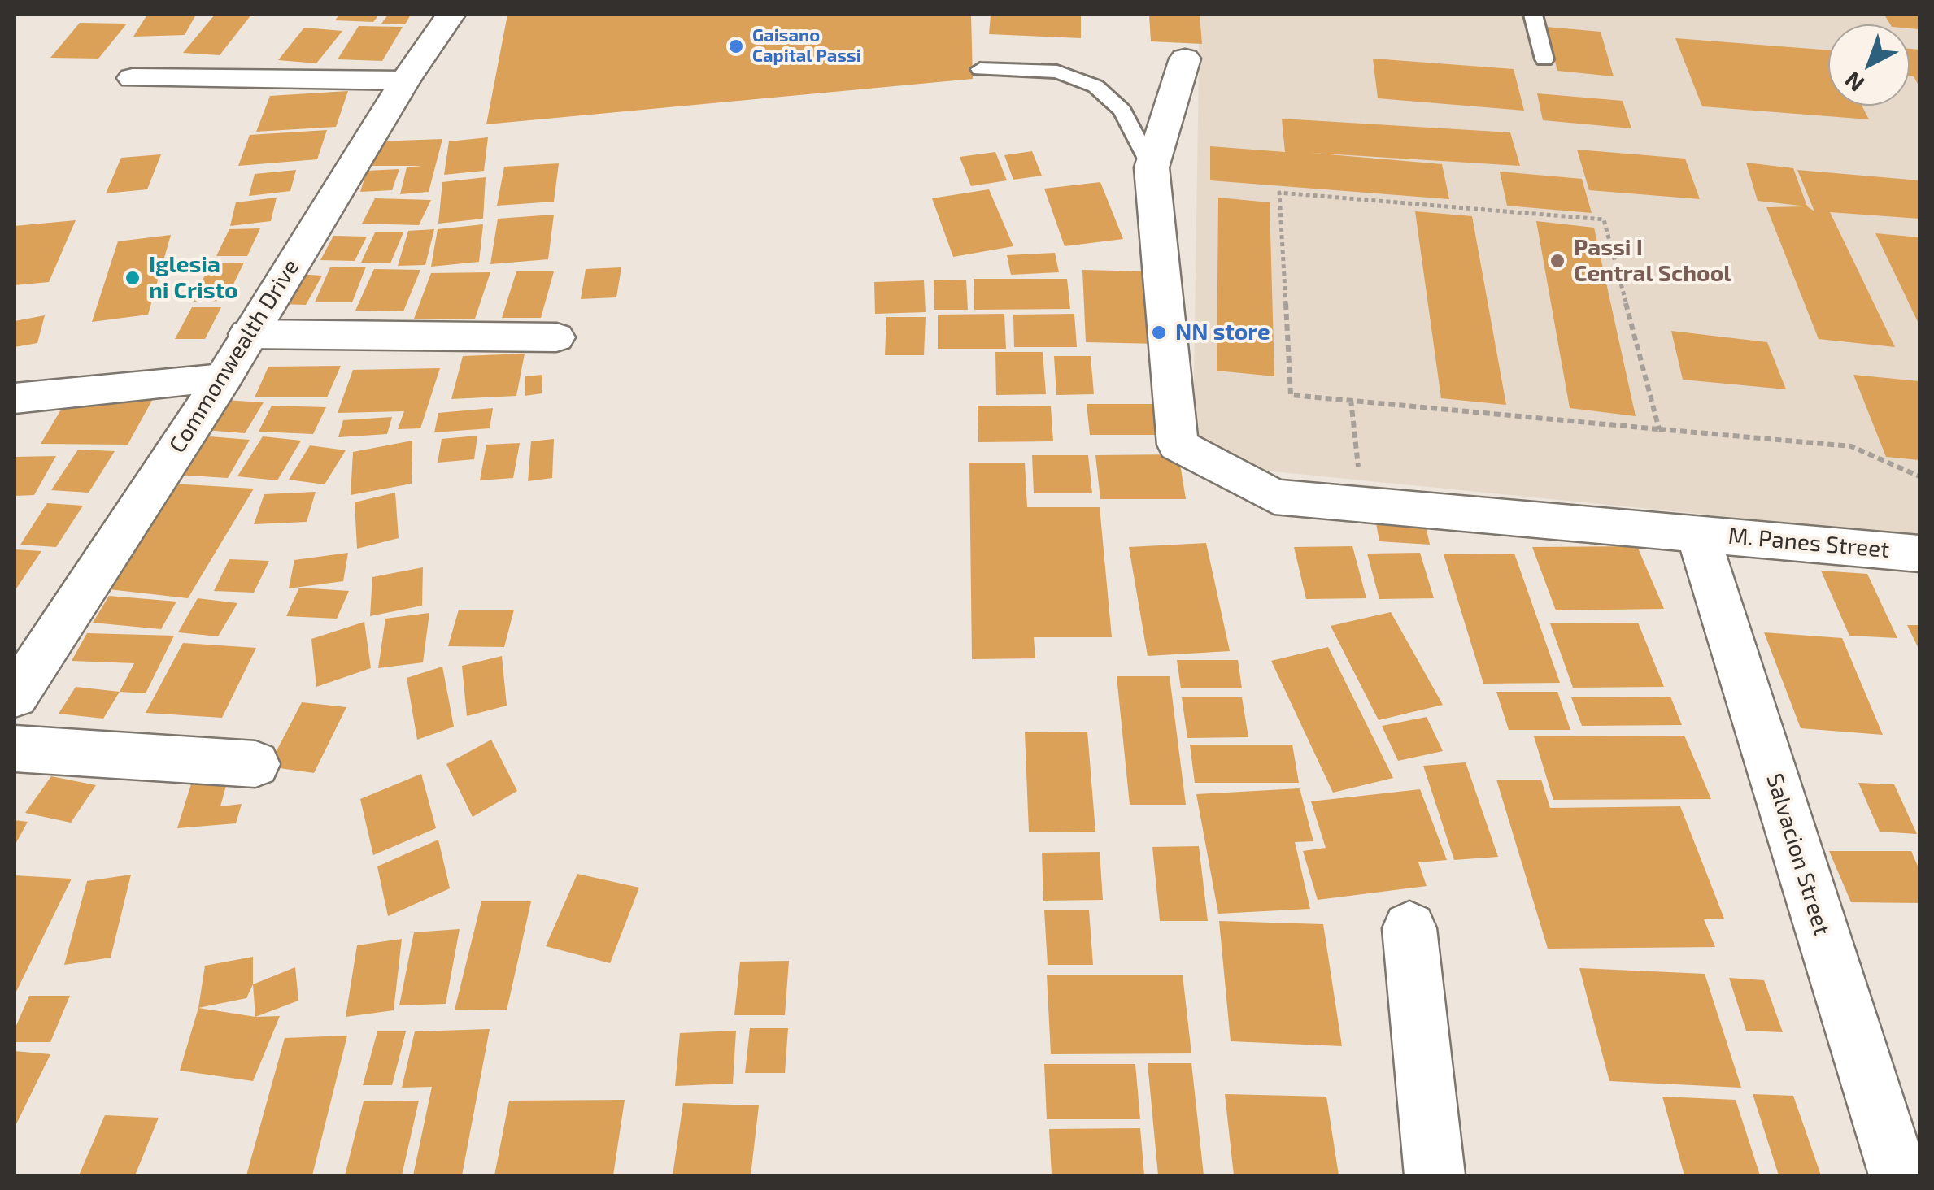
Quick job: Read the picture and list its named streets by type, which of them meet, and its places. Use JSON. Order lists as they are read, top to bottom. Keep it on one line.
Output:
{"streets":{"street":["Commonwealth Drive","M. Panes Street","Salvacion Street"]},"crossings":[["M. Panes Street","Salvacion Street"]],"places":["Gaisano Capital Passi","Passi I Central School","Iglesia ni Cristo","NN store"],"north":"bottom left"}
